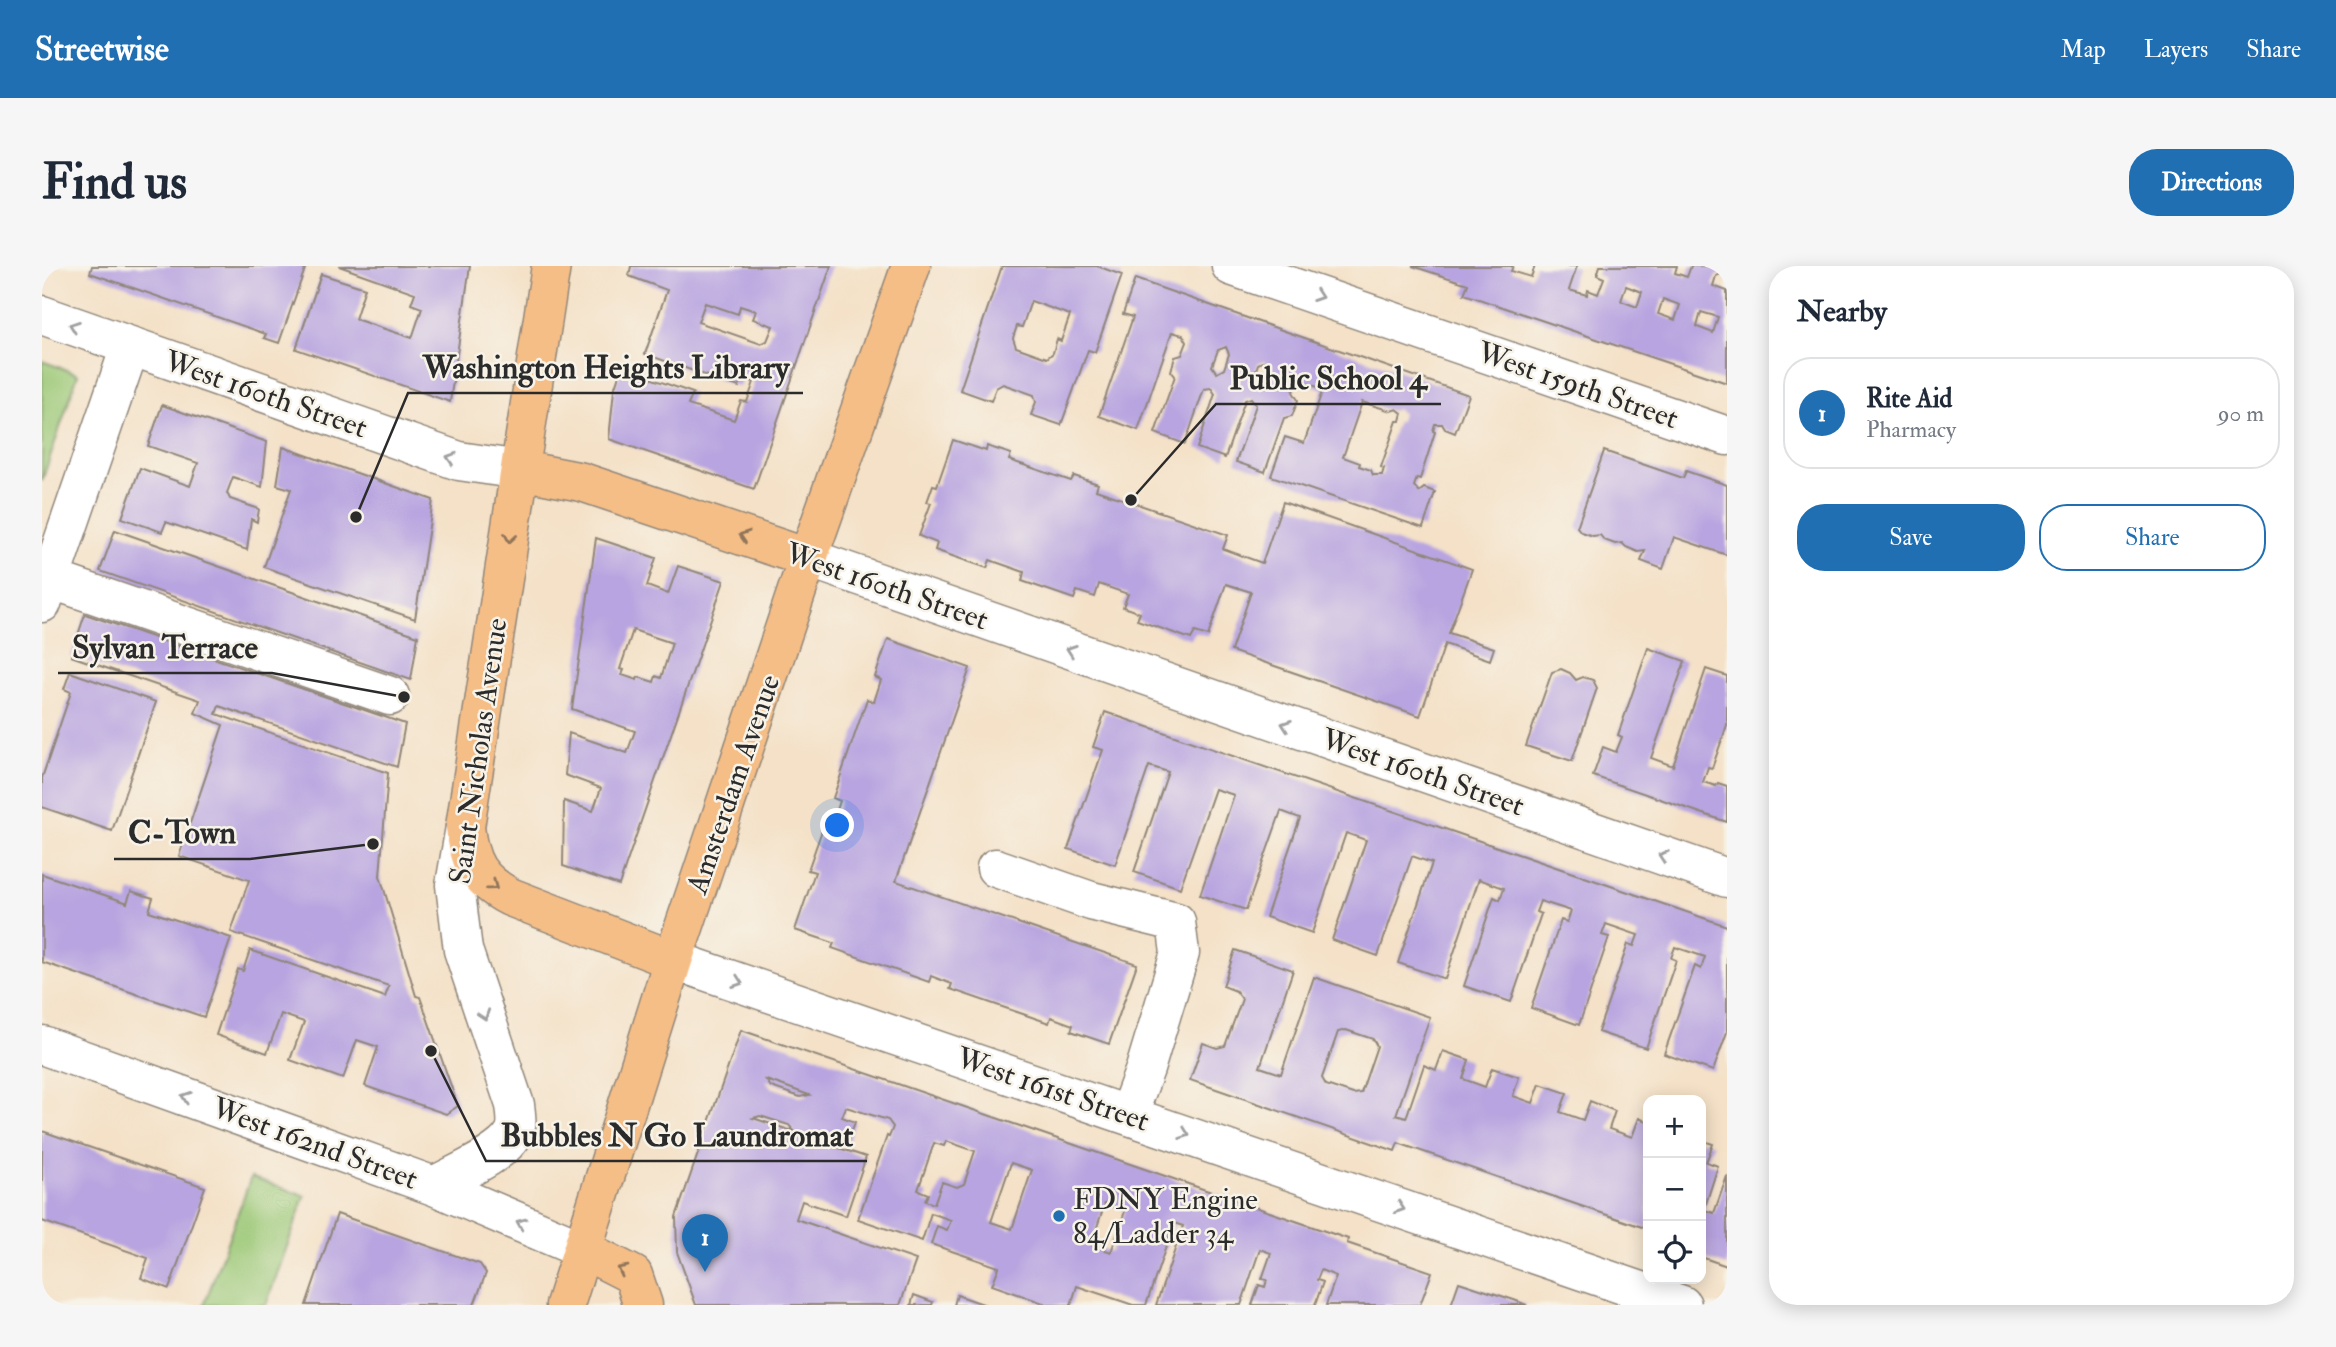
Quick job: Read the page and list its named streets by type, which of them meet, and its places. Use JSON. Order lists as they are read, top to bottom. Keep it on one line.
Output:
{"streets":{"main road":["West 160th Street","Saint Nicholas Avenue","Amsterdam Avenue","West 161st Street"],"street":["West 159th Street","West 162nd Street"]},"crossings":[["West 160th Street","Saint Nicholas Avenue"],["West 160th Street","Amsterdam Avenue"],["Saint Nicholas Avenue","West 161st Street"],["Saint Nicholas Avenue","West 162nd Street"],["Amsterdam Avenue","West 161st Street"],["Amsterdam Avenue","West 162nd Street"]],"one_way":["West 159th Street","West 160th Street","Saint Nicholas Avenue","West 161st Street","West 162nd Street"],"places":["Public School 4","Washington Heights Library","Sylvan Terrace","C-Town","Bubbles N Go Laundromat","FDNY Engine 84/Ladder 34"],"page":{"header":"Streetwise","nav":["Map","Layers","Share"],"buttons":["Directions",["Save","Share"]],"title":"Find us","heading":"Nearby","list":[{"mark":"1","name":"Rite Aid","note":"Pharmacy","value":"90 m"}],"map_buttons":["+","−"],"pins":"1"}}
